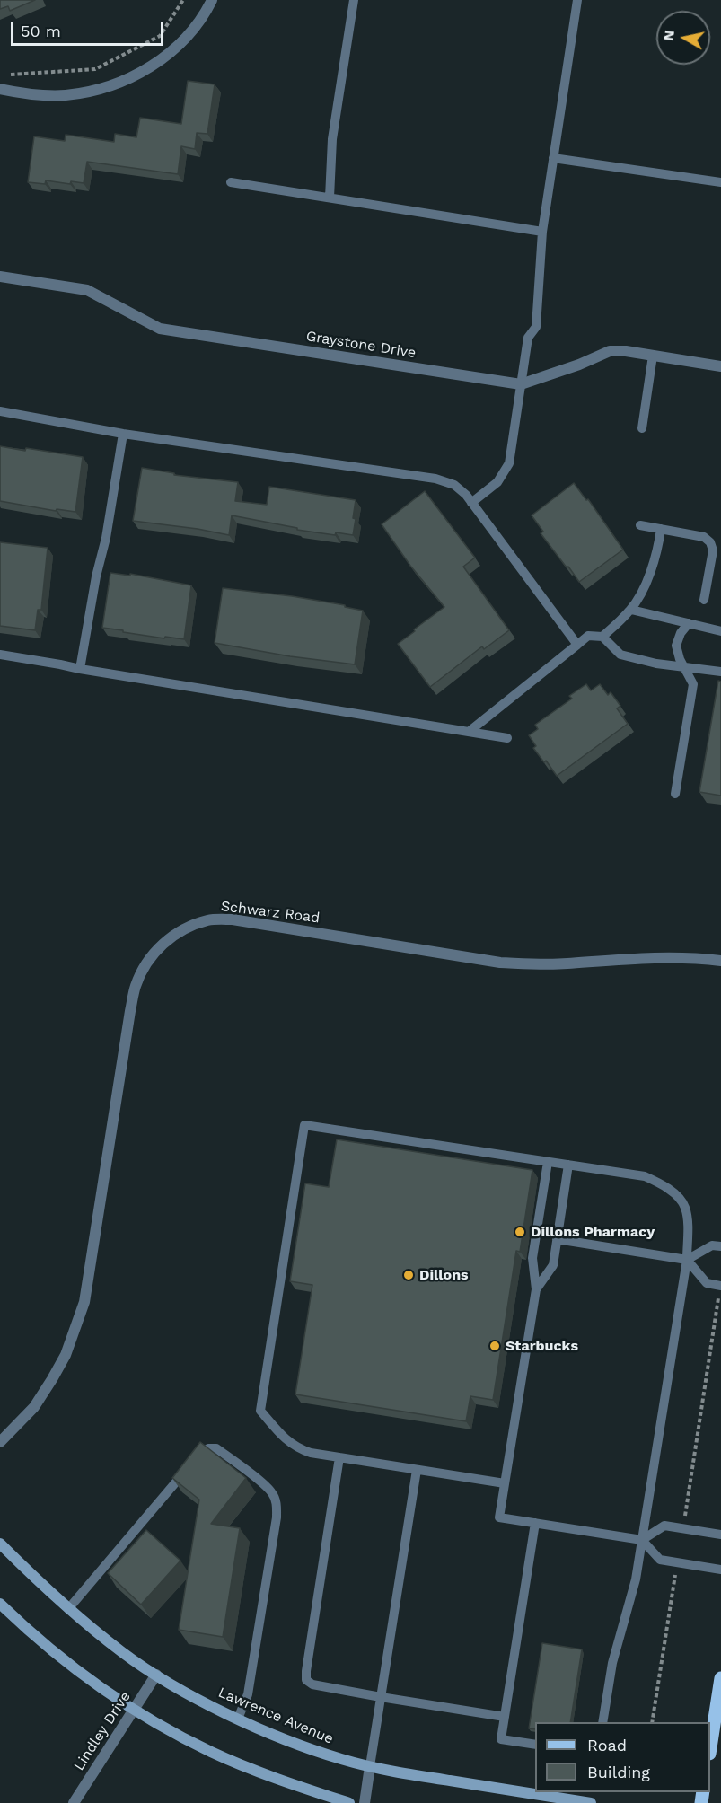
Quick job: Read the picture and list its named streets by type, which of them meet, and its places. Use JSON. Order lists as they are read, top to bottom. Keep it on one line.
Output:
{"streets":{"street":["Graystone Drive","Schwarz Road","Lawrence Avenue","Lindley Drive"]},"crossings":[["Lawrence Avenue","Lindley Drive"]],"places":["Dillons Pharmacy","Dillons","Starbucks"],"legend":["Road","Building"],"scale_bar":"50 m","north":"left"}
